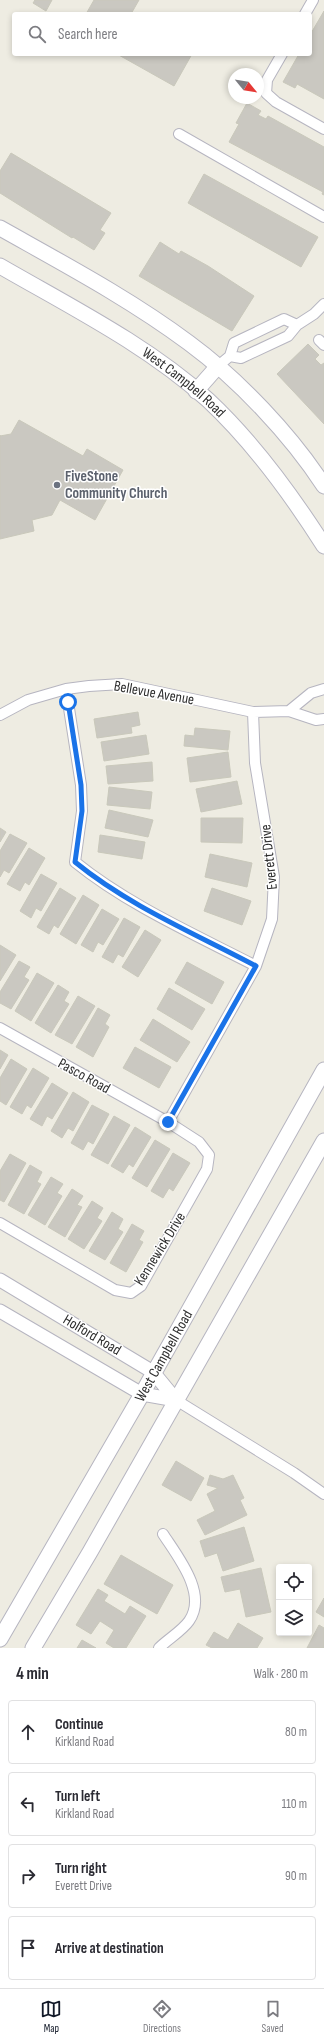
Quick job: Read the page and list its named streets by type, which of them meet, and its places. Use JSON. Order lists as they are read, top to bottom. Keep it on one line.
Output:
{"streets":{"main road":["West Campbell Road"],"street":["Bellevue Avenue","Everett Drive","Pasco Road","Kennewick Drive","Holford Road"]},"crossings":[["West Campbell Road","Holford Road"],["Bellevue Avenue","Everett Drive"],["Everett Drive","Pasco Road"],["Pasco Road","Kennewick Drive"]],"places":["FiveStone Community Church"],"north":"bottom right","page":{"search":"Search here","heading":["4 min","Walk · 280 m"],"list":[["Continue","Kirkland Road","80 m"],["Turn left","Kirkland Road","110 m"],["Turn right","Everett Drive","90 m"],"Arrive at destination"],"nav":["Map","Directions","Saved"]}}
